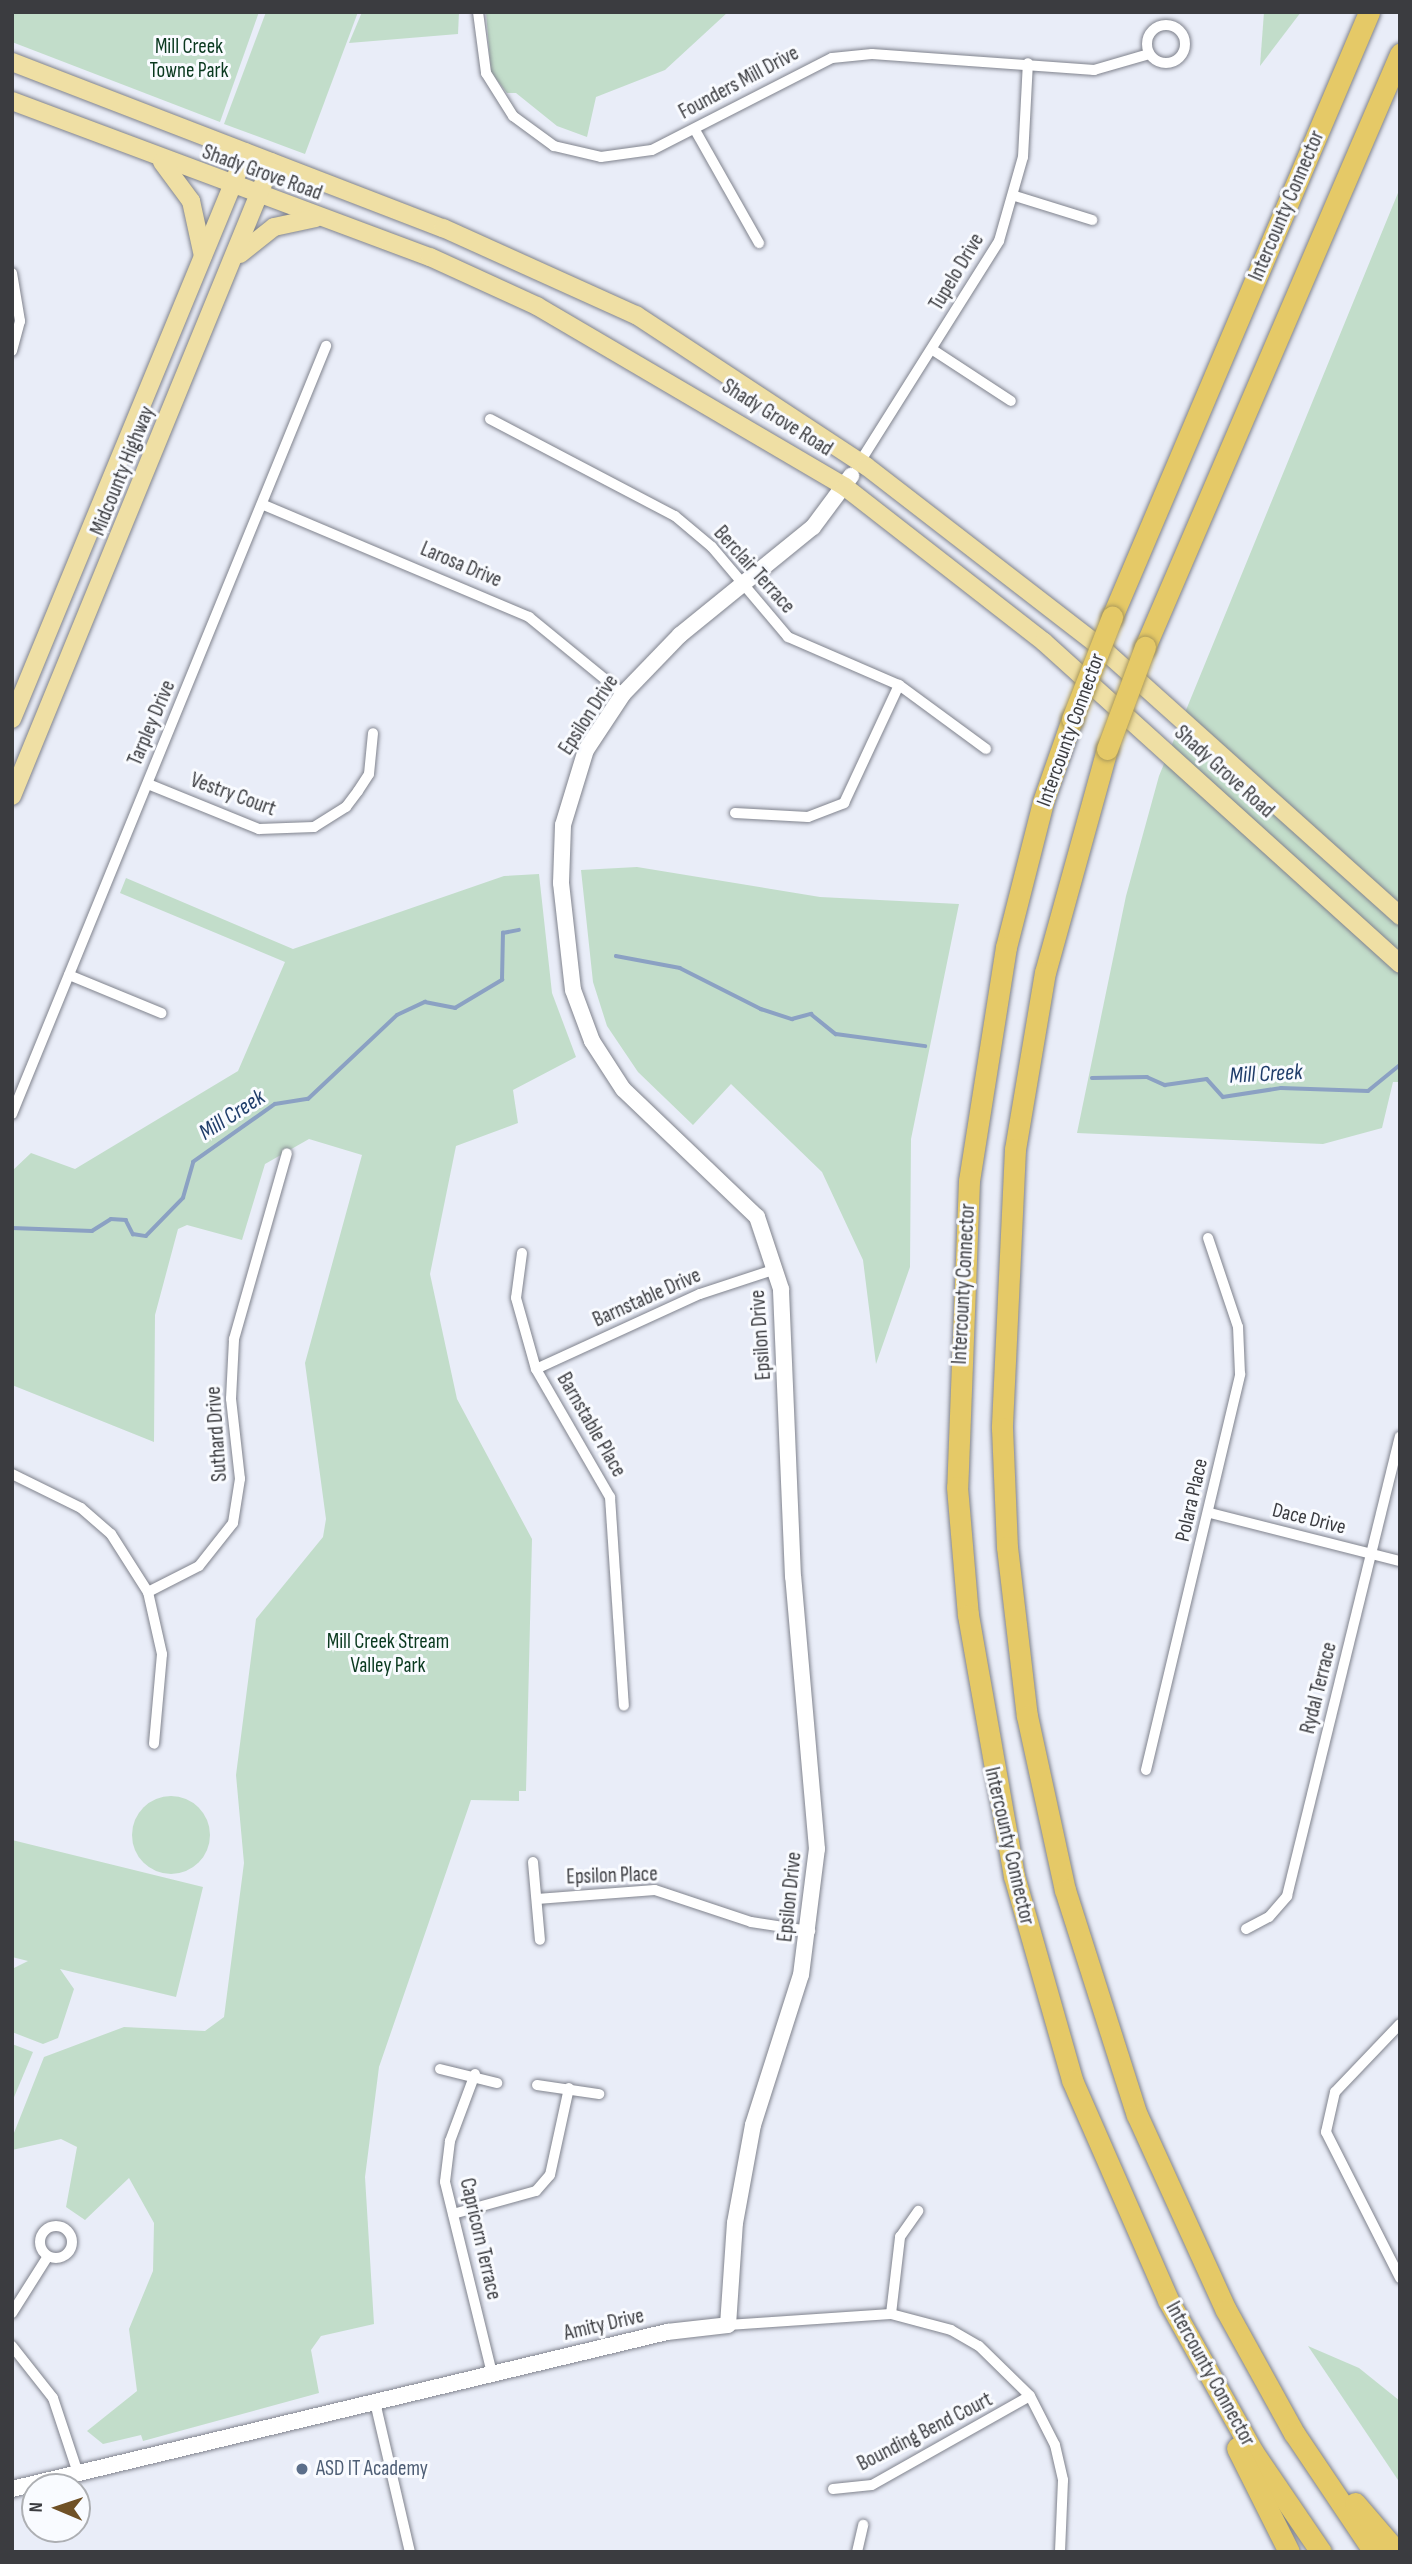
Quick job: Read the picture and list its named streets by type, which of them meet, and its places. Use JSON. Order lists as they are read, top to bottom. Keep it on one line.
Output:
{"streets":{"highway":["Intercounty Connector"],"main road":["Shady Grove Road","Midcounty Highway"],"street":["Founders Mill Drive","Tupelo Drive","Larosa Drive","Berclair Terrace","Epsilon Drive","Tarpley Drive","Vestry Court","Barnstable Drive","Barnstable Place","Suthard Drive","Polara Place","Dace Drive","Rydal Terrace","Epsilon Place","Capricorn Terrace","Amity Drive","Bounding Bend Court"]},"crossings":[["Founders Mill Drive","Tupelo Drive"],["Shady Grove Road","Tupelo Drive"],["Shady Grove Road","Midcounty Highway"],["Shady Grove Road","Epsilon Drive"],["Tupelo Drive","Epsilon Drive"],["Larosa Drive","Epsilon Drive"],["Larosa Drive","Tarpley Drive"],["Berclair Terrace","Epsilon Drive"],["Epsilon Drive","Barnstable Drive"],["Epsilon Drive","Epsilon Place"],["Epsilon Drive","Amity Drive"],["Tarpley Drive","Vestry Court"],["Barnstable Drive","Barnstable Place"],["Polara Place","Dace Drive"],["Dace Drive","Rydal Terrace"],["Capricorn Terrace","Amity Drive"],["Amity Drive","Bounding Bend Court"]],"water":["Mill Creek"],"parks":["Mill Creek Towne Park","Mill Creek Stream Valley Park"],"places":["ASD IT Academy"],"north":"left"}
